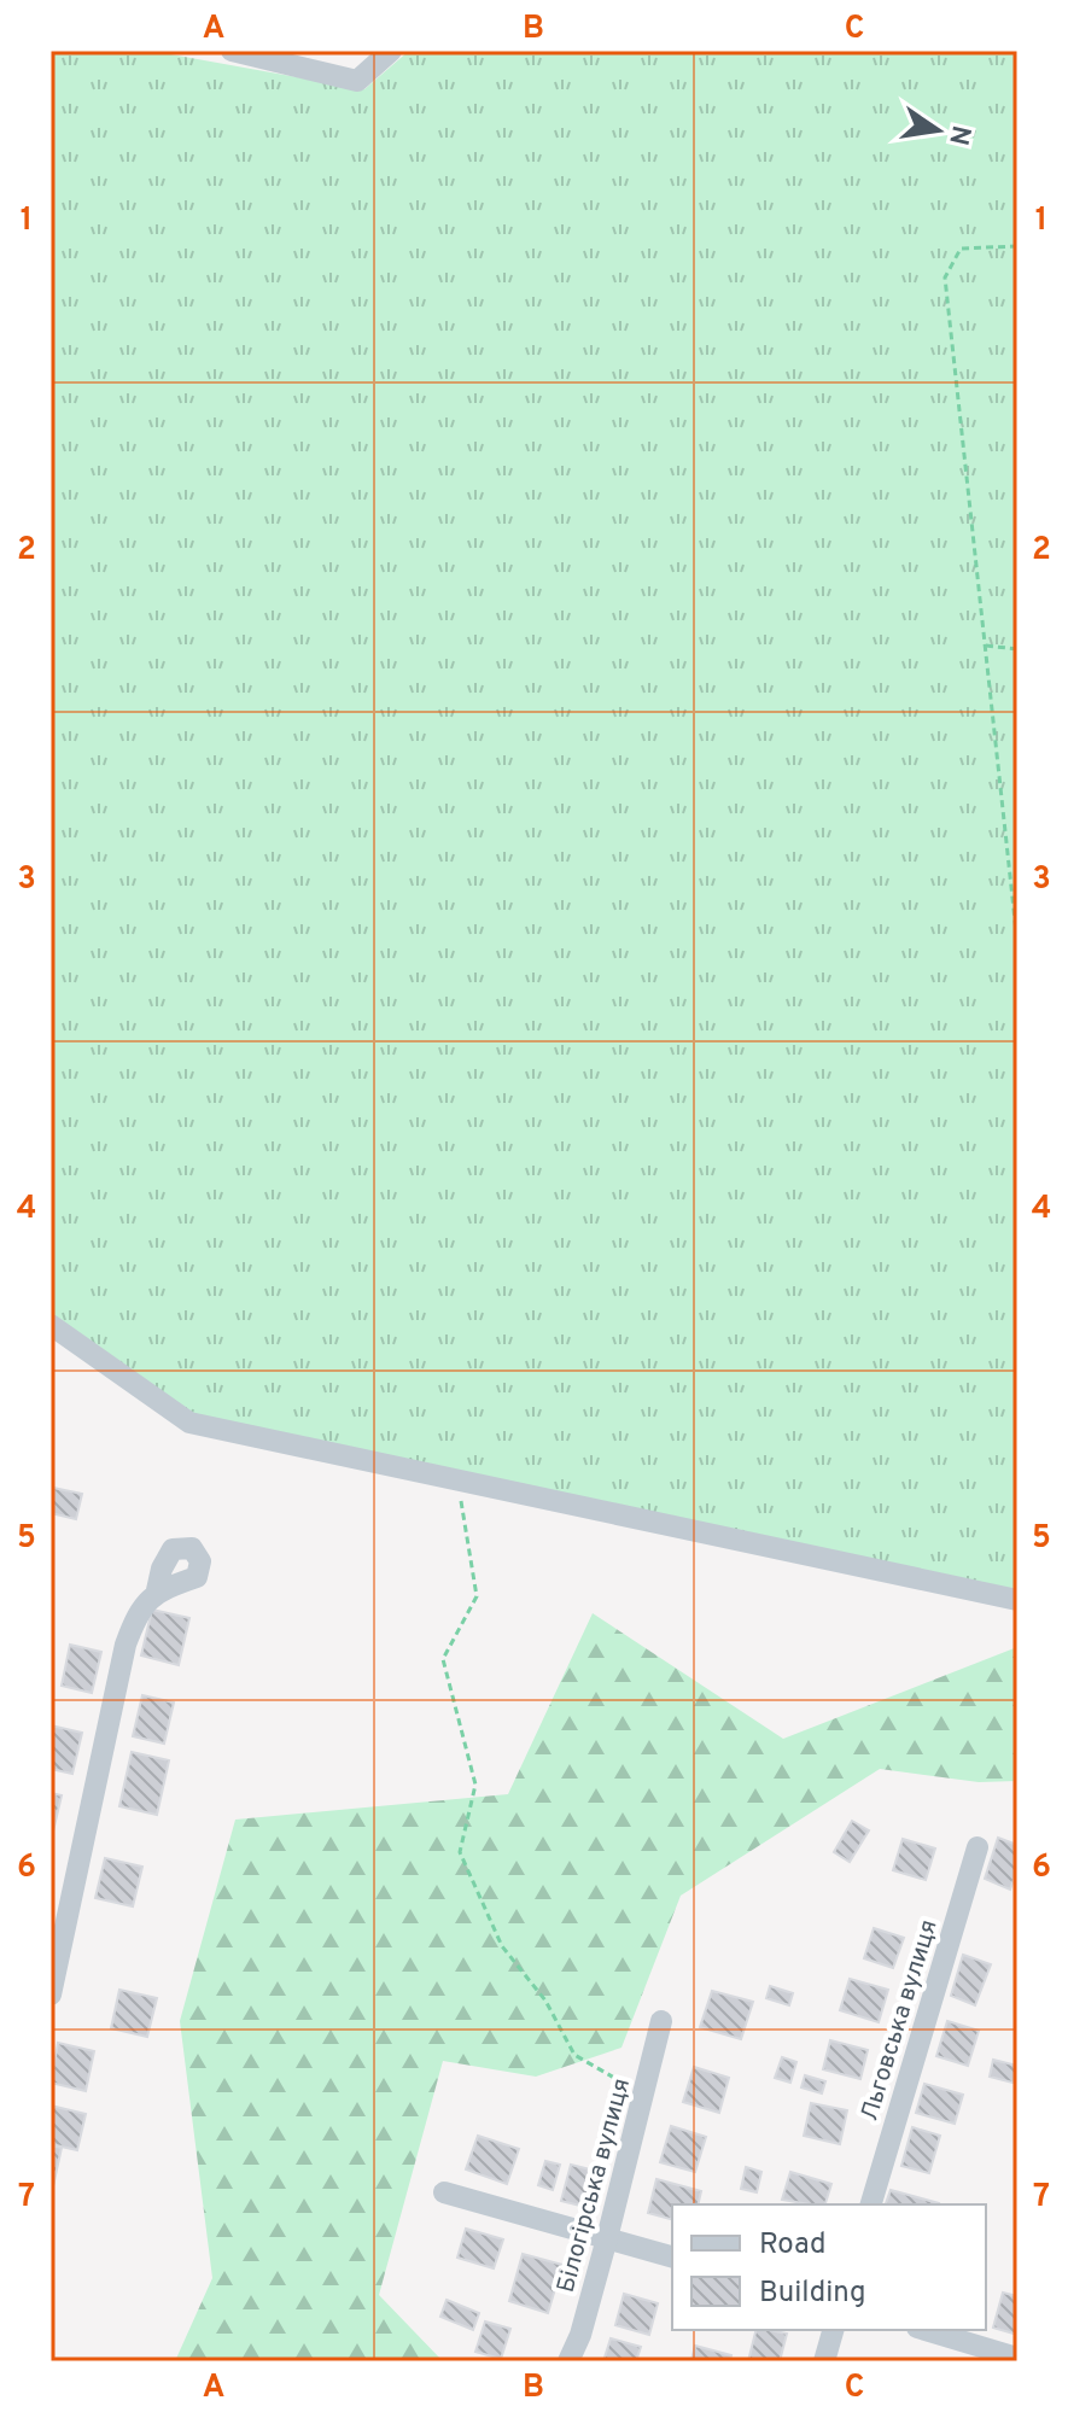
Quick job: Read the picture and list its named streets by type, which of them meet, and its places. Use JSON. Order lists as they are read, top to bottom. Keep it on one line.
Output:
{"streets":{"street":["Льговська вулиця","Білогірська вулиця"]},"legend":["Road","Building"],"north":"right","grid":{"columns":["A","B","C"],"rows":["1","2","3","4","5","6","7"]}}
